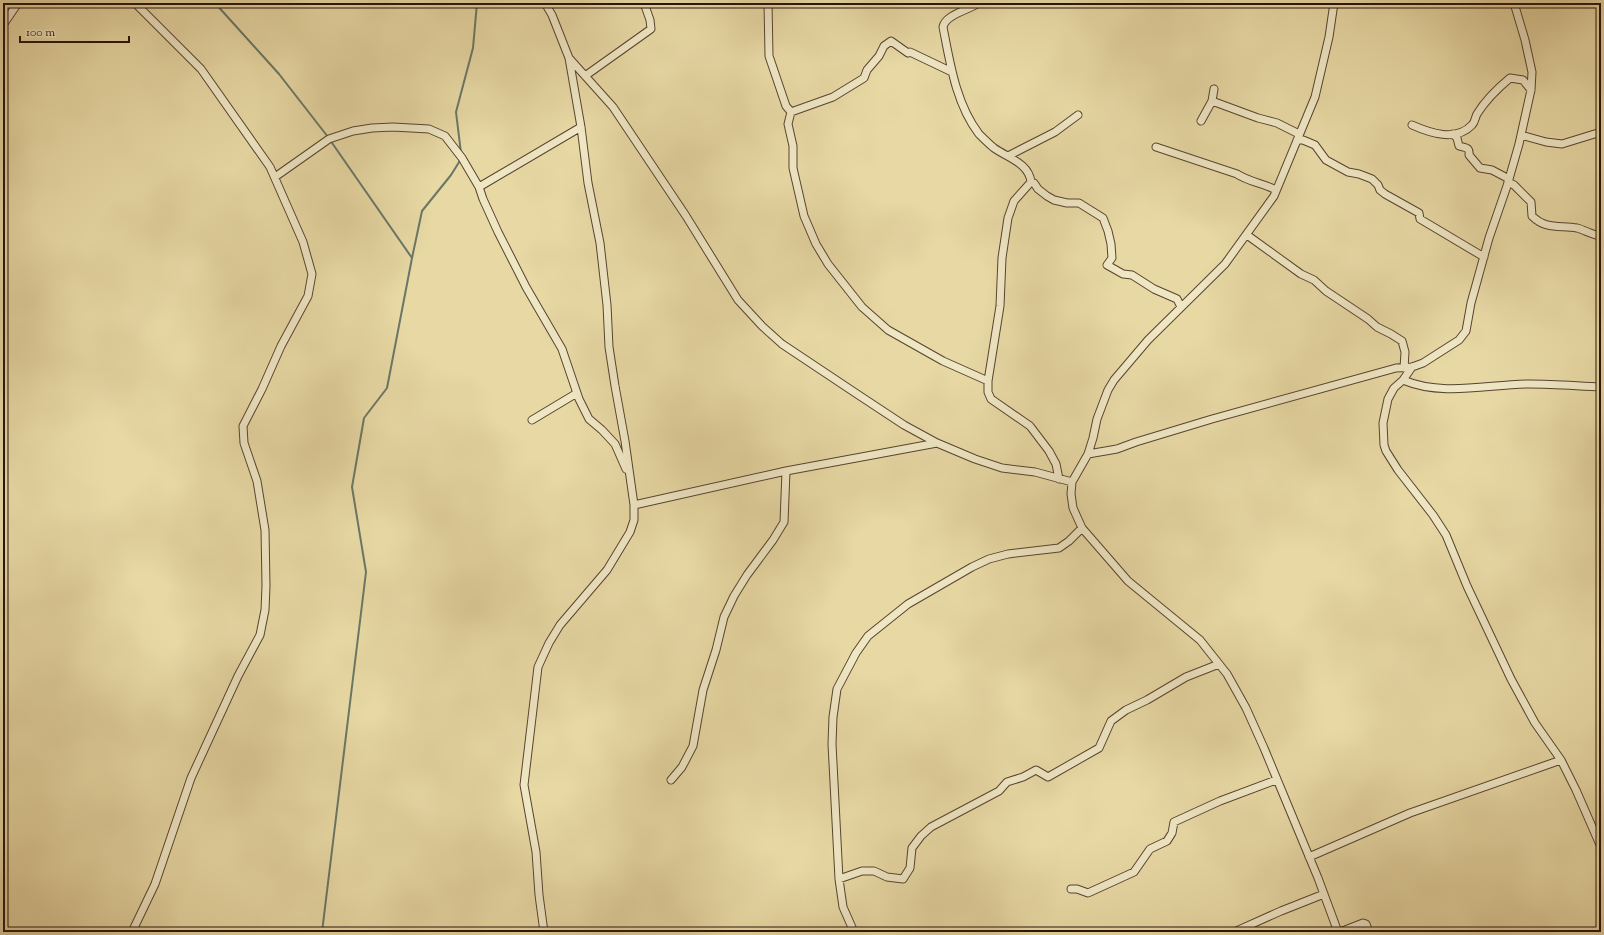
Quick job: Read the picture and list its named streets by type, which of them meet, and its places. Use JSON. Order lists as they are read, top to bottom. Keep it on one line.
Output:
{"scale_bar":"100 m"}
